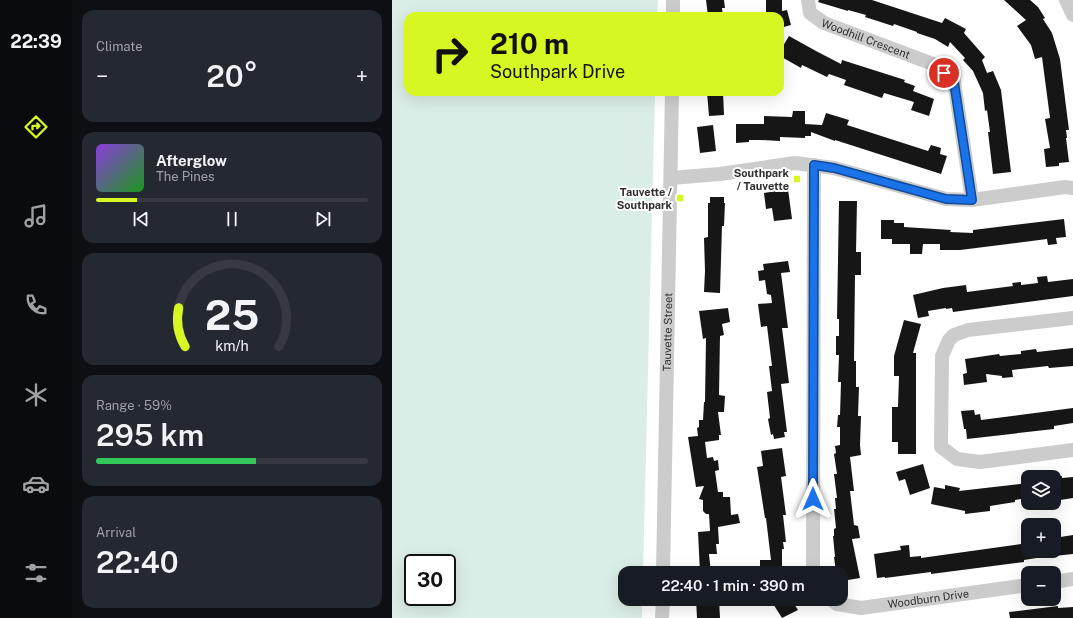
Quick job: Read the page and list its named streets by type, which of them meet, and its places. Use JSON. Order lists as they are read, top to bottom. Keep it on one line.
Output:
{"streets":{"street":["Woodhill Crescent","Tauvette Street","Woodburn Drive"]},"places":{"transit":["Southpark / Tauvette","Tauvette / Southpark"]},"page":{"tabs":"22:39","tile":["Climate",["Range · 59%","295 km"],["Arrival","22:40"]],"turn":["210 m","Southpark Drive"],"heat":["−","20°","+"],"song":["Afterglow","The Pines"],"map_buttons":["+","−"],"limit":"30","trip":"22:40 · 1 min · 390 m","gauge":["25","km/h"]}}
